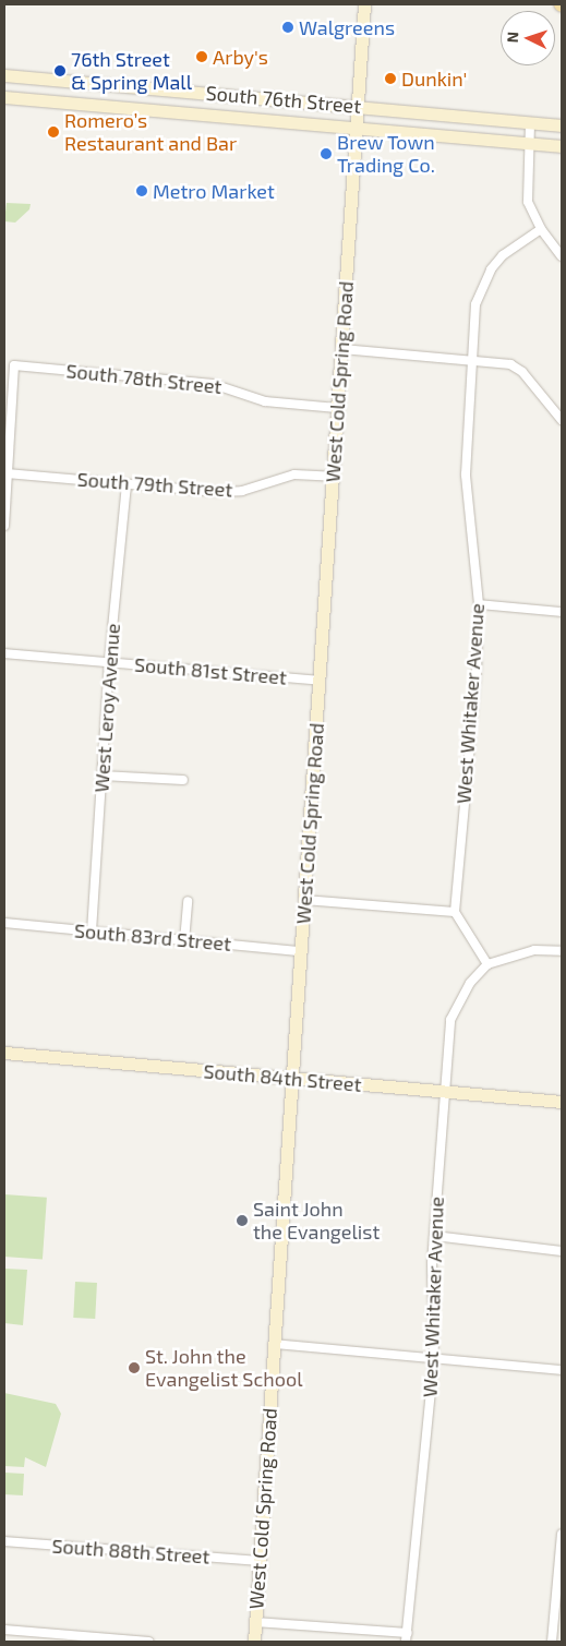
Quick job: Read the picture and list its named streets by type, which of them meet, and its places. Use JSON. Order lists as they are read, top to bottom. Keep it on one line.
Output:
{"streets":{"street":["South 76th Street","South 78th Street","West Cold Spring Road","South 79th Street","South 81st Street","West Whitaker Avenue","West Leroy Avenue","South 83rd Street","South 84th Street","South 88th Street"]},"crossings":[["South 76th Street","West Cold Spring Road"],["South 78th Street","West Cold Spring Road"],["South 78th Street","South 79th Street"],["West Cold Spring Road","South 79th Street"],["West Cold Spring Road","South 81st Street"],["West Cold Spring Road","South 83rd Street"],["West Cold Spring Road","South 84th Street"],["West Cold Spring Road","South 88th Street"],["South 79th Street","West Leroy Avenue"],["South 81st Street","West Leroy Avenue"],["West Whitaker Avenue","South 84th Street"],["West Leroy Avenue","South 83rd Street"]],"places":["Walgreens","Arby's","76th Street & Spring Mall","Dunkin'","Romero’s Restaurant and Bar","Brew Town Trading Co.","Metro Market","Saint John the Evangelist","St. John the Evangelist School"],"north":"left"}
